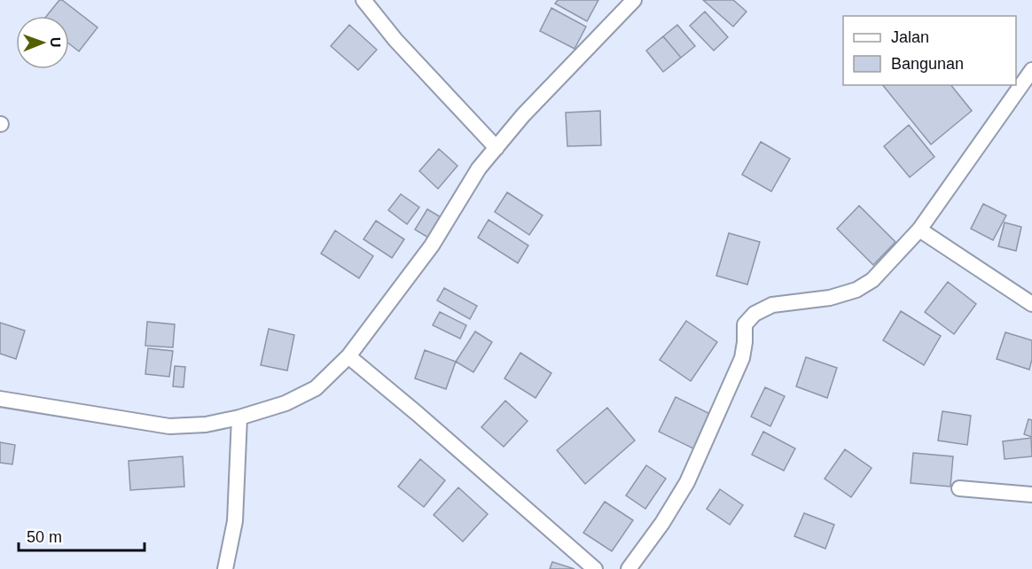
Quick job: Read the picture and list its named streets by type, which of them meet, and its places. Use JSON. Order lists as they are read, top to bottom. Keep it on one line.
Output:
{"legend":["Jalan","Bangunan"],"scale_bar":"50 m","north":"right"}
